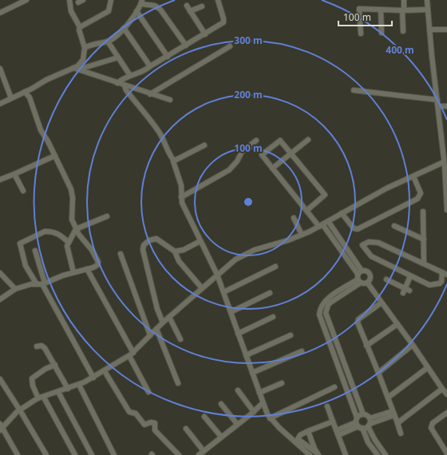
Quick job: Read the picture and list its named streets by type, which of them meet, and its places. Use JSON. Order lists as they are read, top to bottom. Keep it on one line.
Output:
{"scale_bar":"100 m","rings":["300 m","400 m","200 m","100 m"]}
